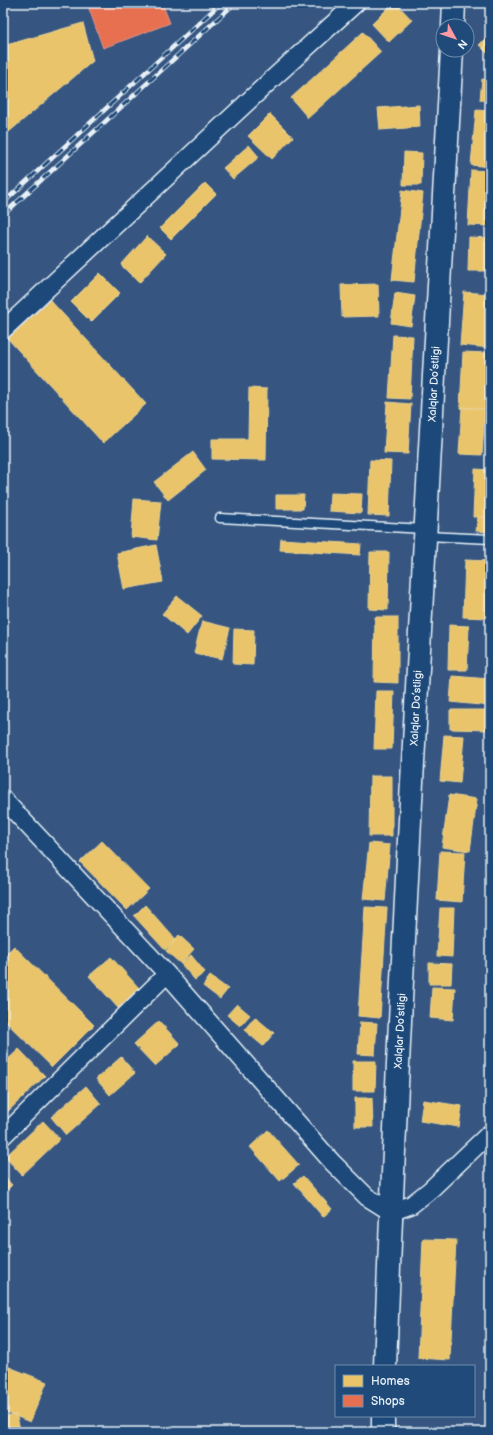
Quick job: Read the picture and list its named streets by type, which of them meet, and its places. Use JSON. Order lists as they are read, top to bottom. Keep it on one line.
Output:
{"streets":{"main road":["Xalqlar Do’stligi"]},"legend":["Homes","Shops"],"north":"bottom right"}
